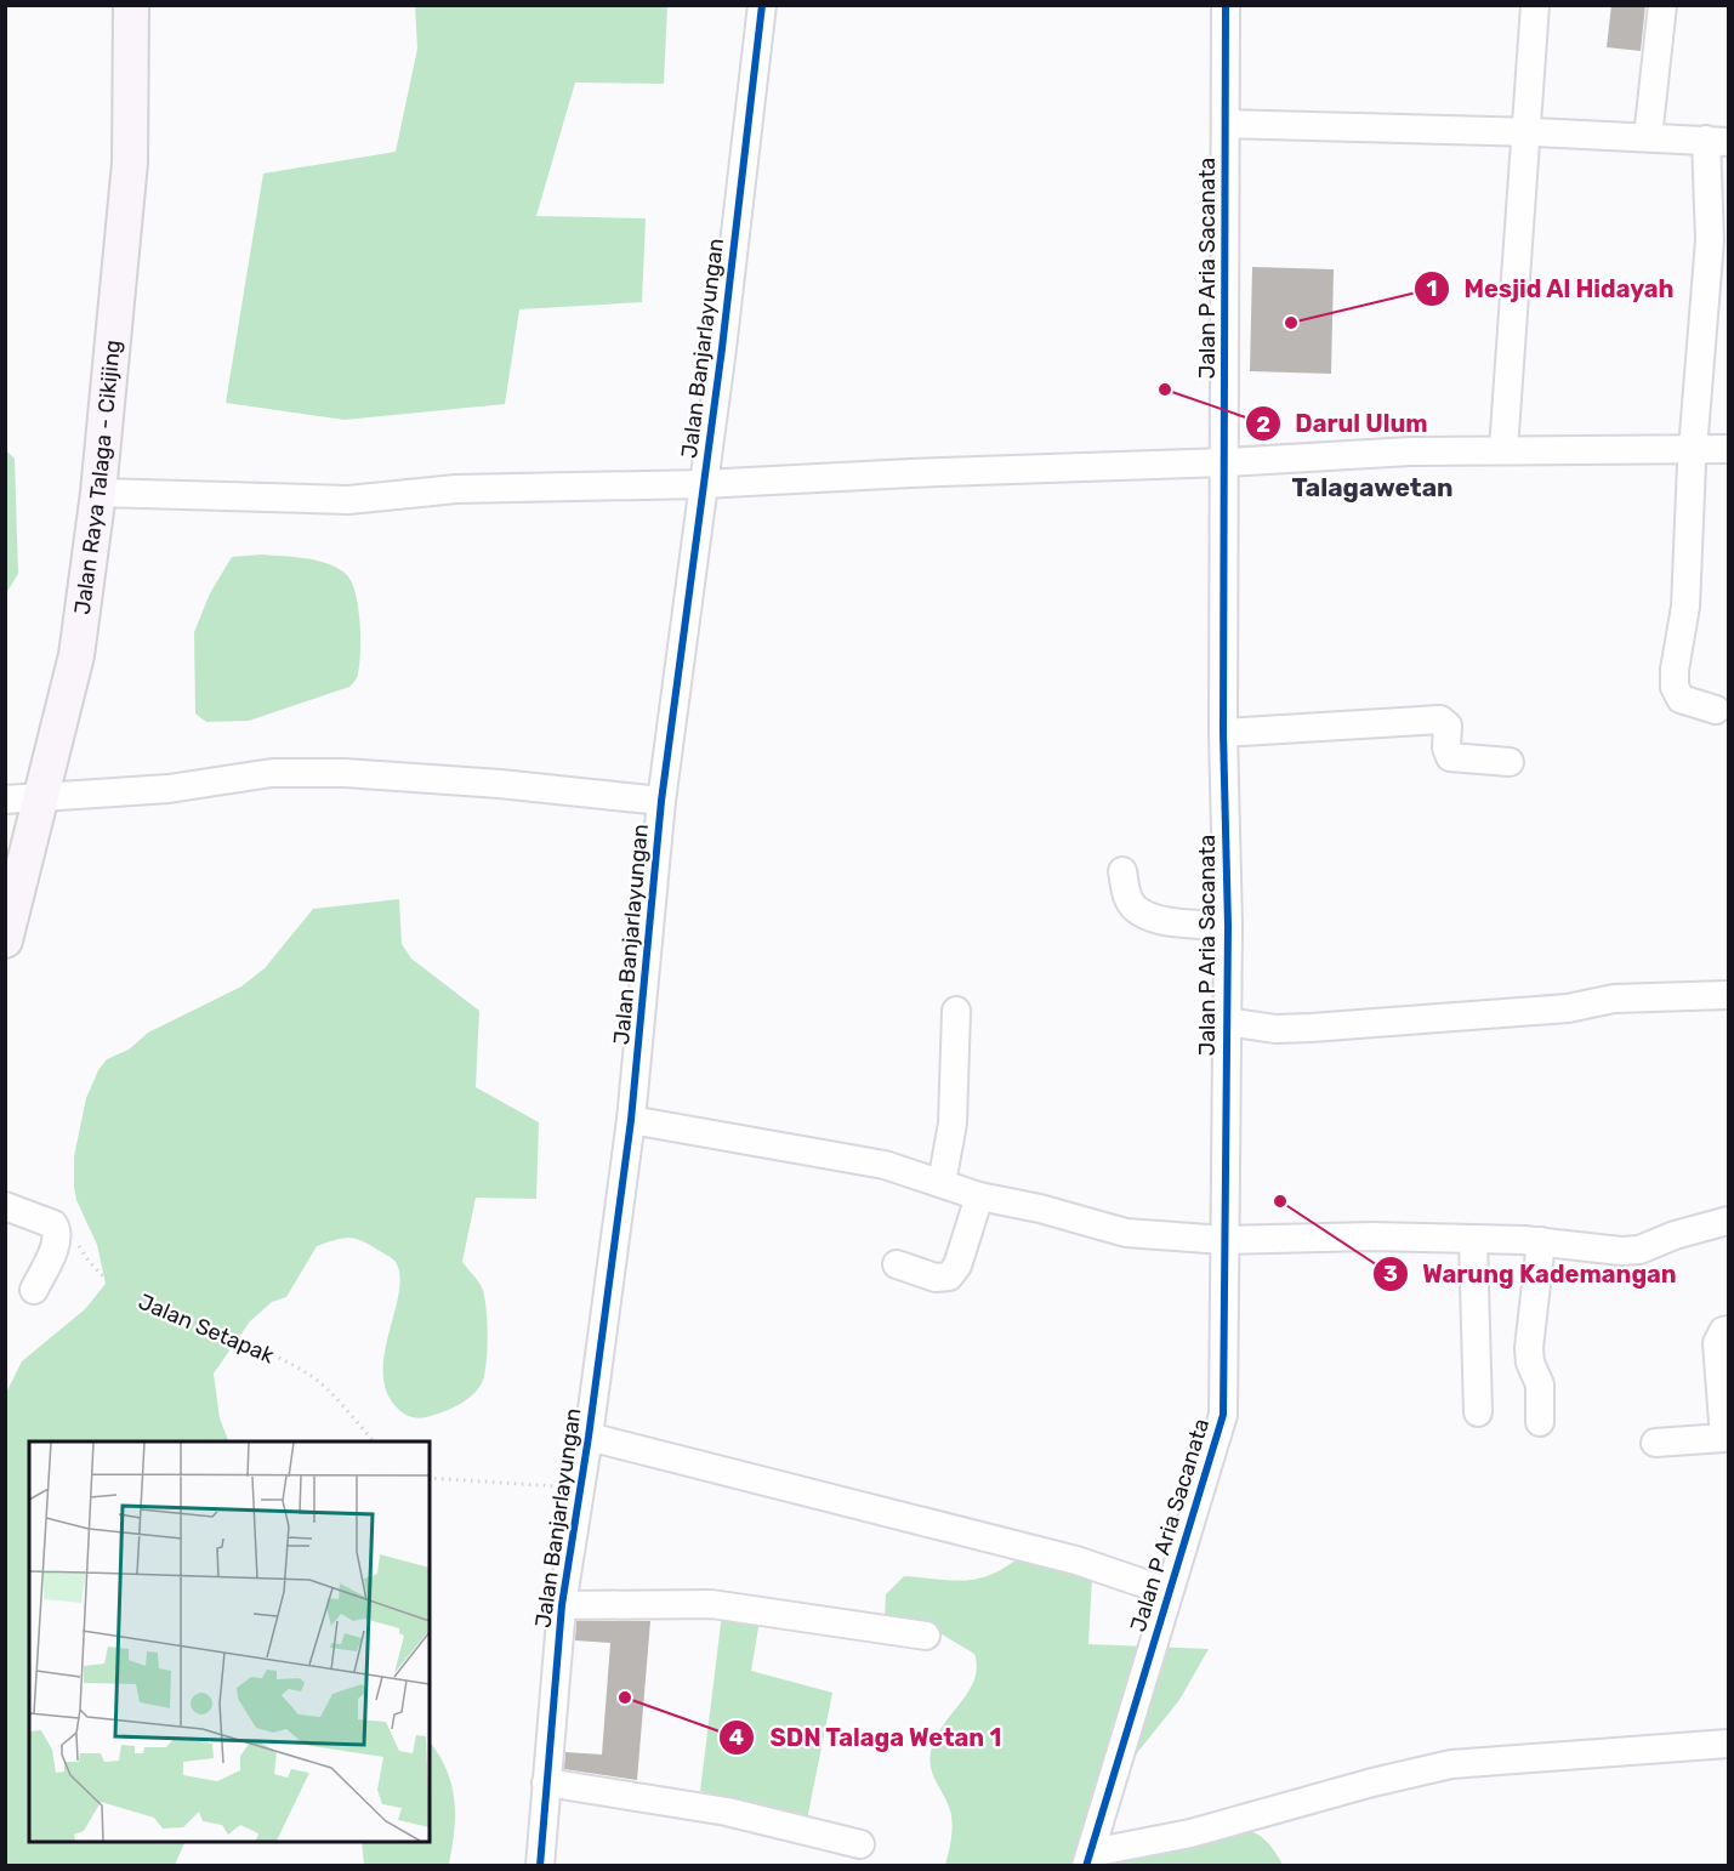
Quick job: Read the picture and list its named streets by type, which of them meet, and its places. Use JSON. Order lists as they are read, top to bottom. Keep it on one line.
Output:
{"streets":{"main road":["Jalan Raya Talaga - Cikijing"],"street":["Jalan P Aria Sacanata","Jalan Banjarlayungan"],"path":["Jalan Setapak"]},"districts":["Talagawetan"],"places":["Mesjid Al Hidayah","Darul Ulum","Warung Kademangan","SDN Talaga Wetan 1"]}
